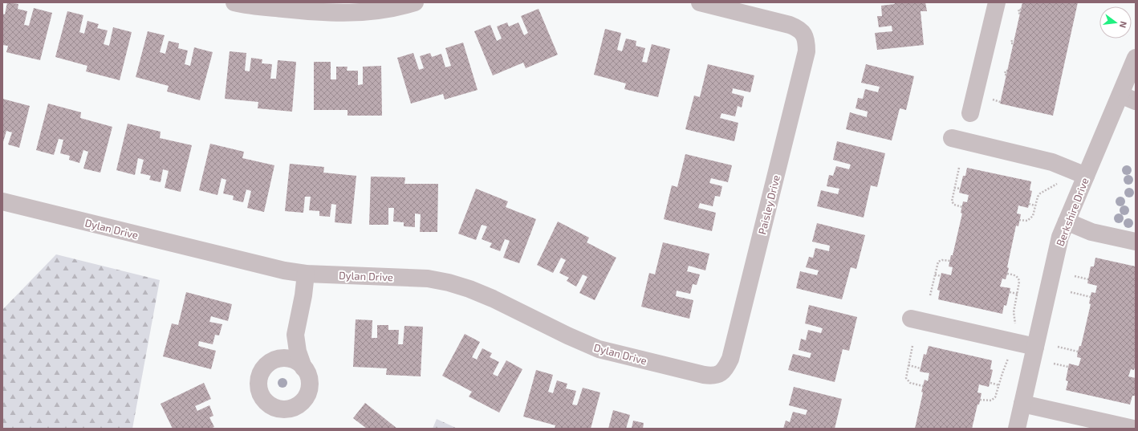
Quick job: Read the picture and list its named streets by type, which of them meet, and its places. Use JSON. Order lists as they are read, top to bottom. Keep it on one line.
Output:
{"streets":{"street":["Paisley Drive","Berkshire Drive","Dylan Drive"]},"crossings":[["Paisley Drive","Dylan Drive"]],"north":"right"}
